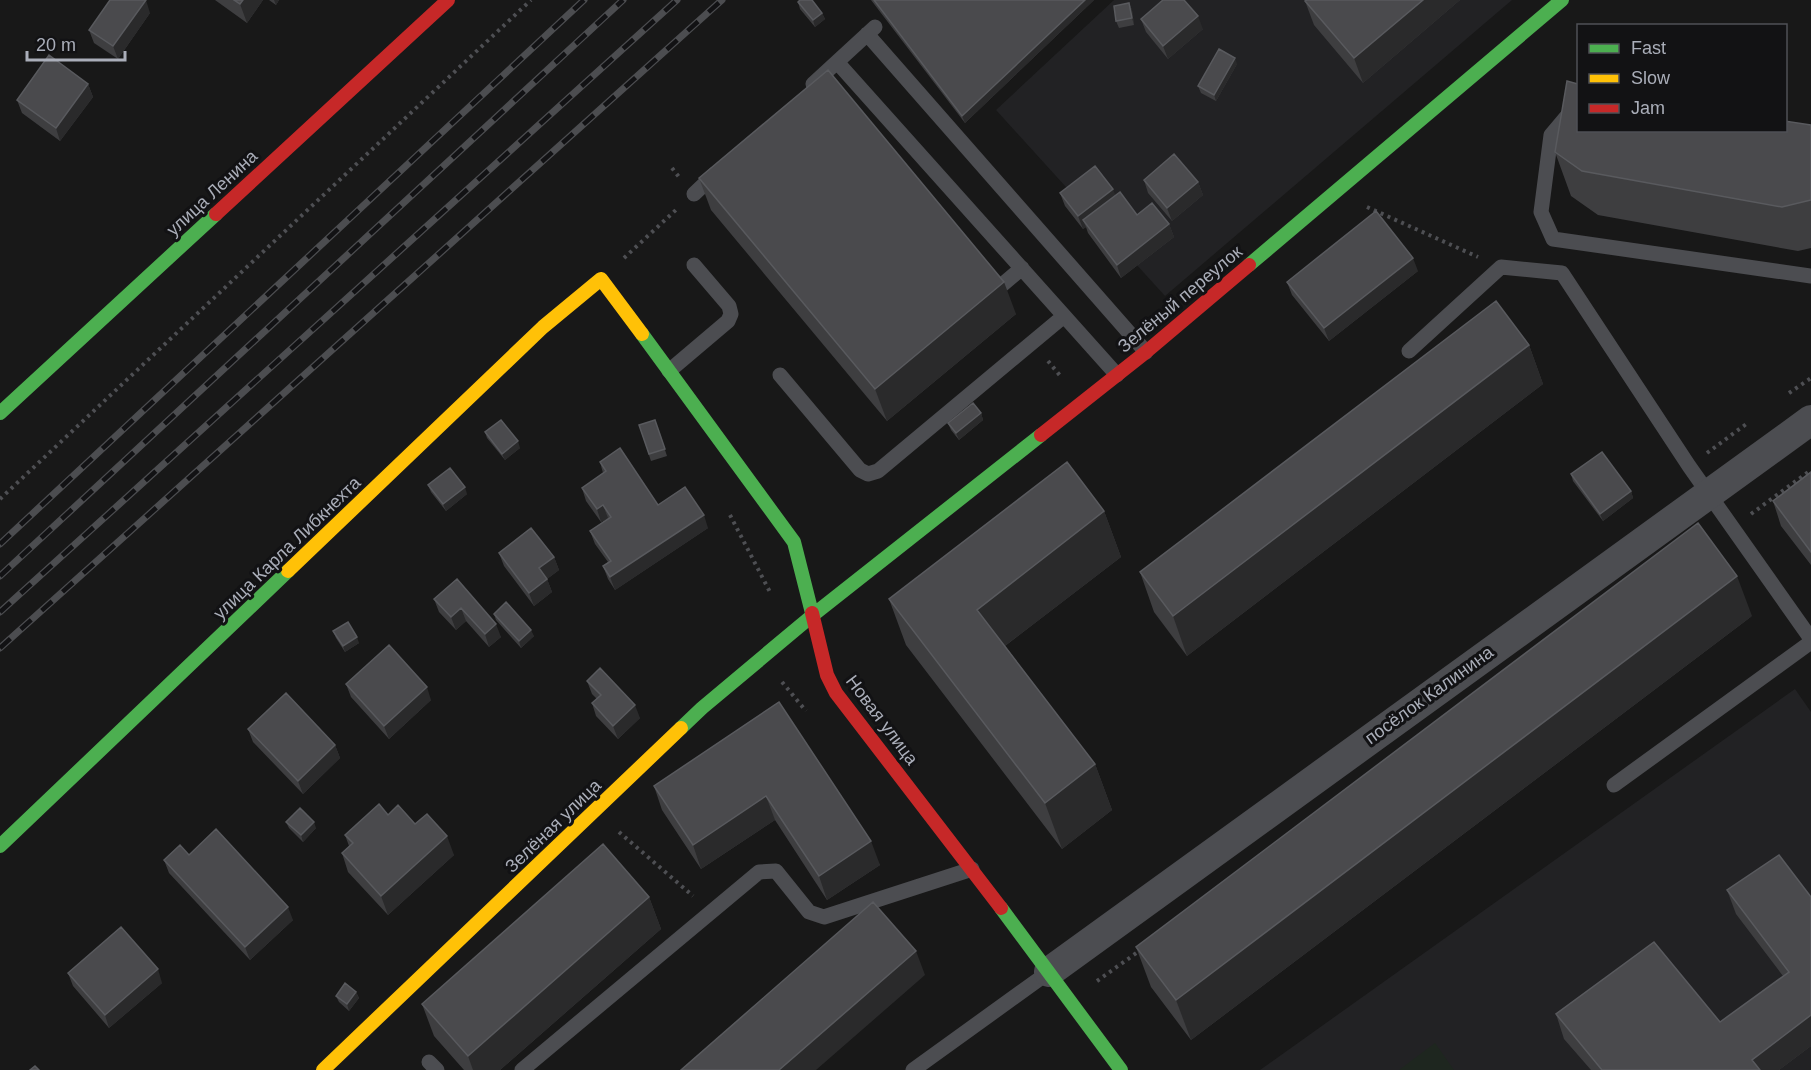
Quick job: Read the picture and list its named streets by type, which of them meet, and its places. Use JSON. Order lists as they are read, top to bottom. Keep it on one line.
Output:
{"streets":{"street":["улица Ленина","Зелёный переулок","улица Карла Либкнехта","посёлок Калинина","Новая улица","Зелёная улица"]},"crossings":[["Зелёный переулок","Новая улица"],["Зелёный переулок","Зелёная улица"],["улица Карла Либкнехта","Новая улица"],["посёлок Калинина","Новая улица"],["Новая улица","Зелёная улица"]],"legend":["Fast","Slow","Jam"],"scale_bar":"20 m"}
